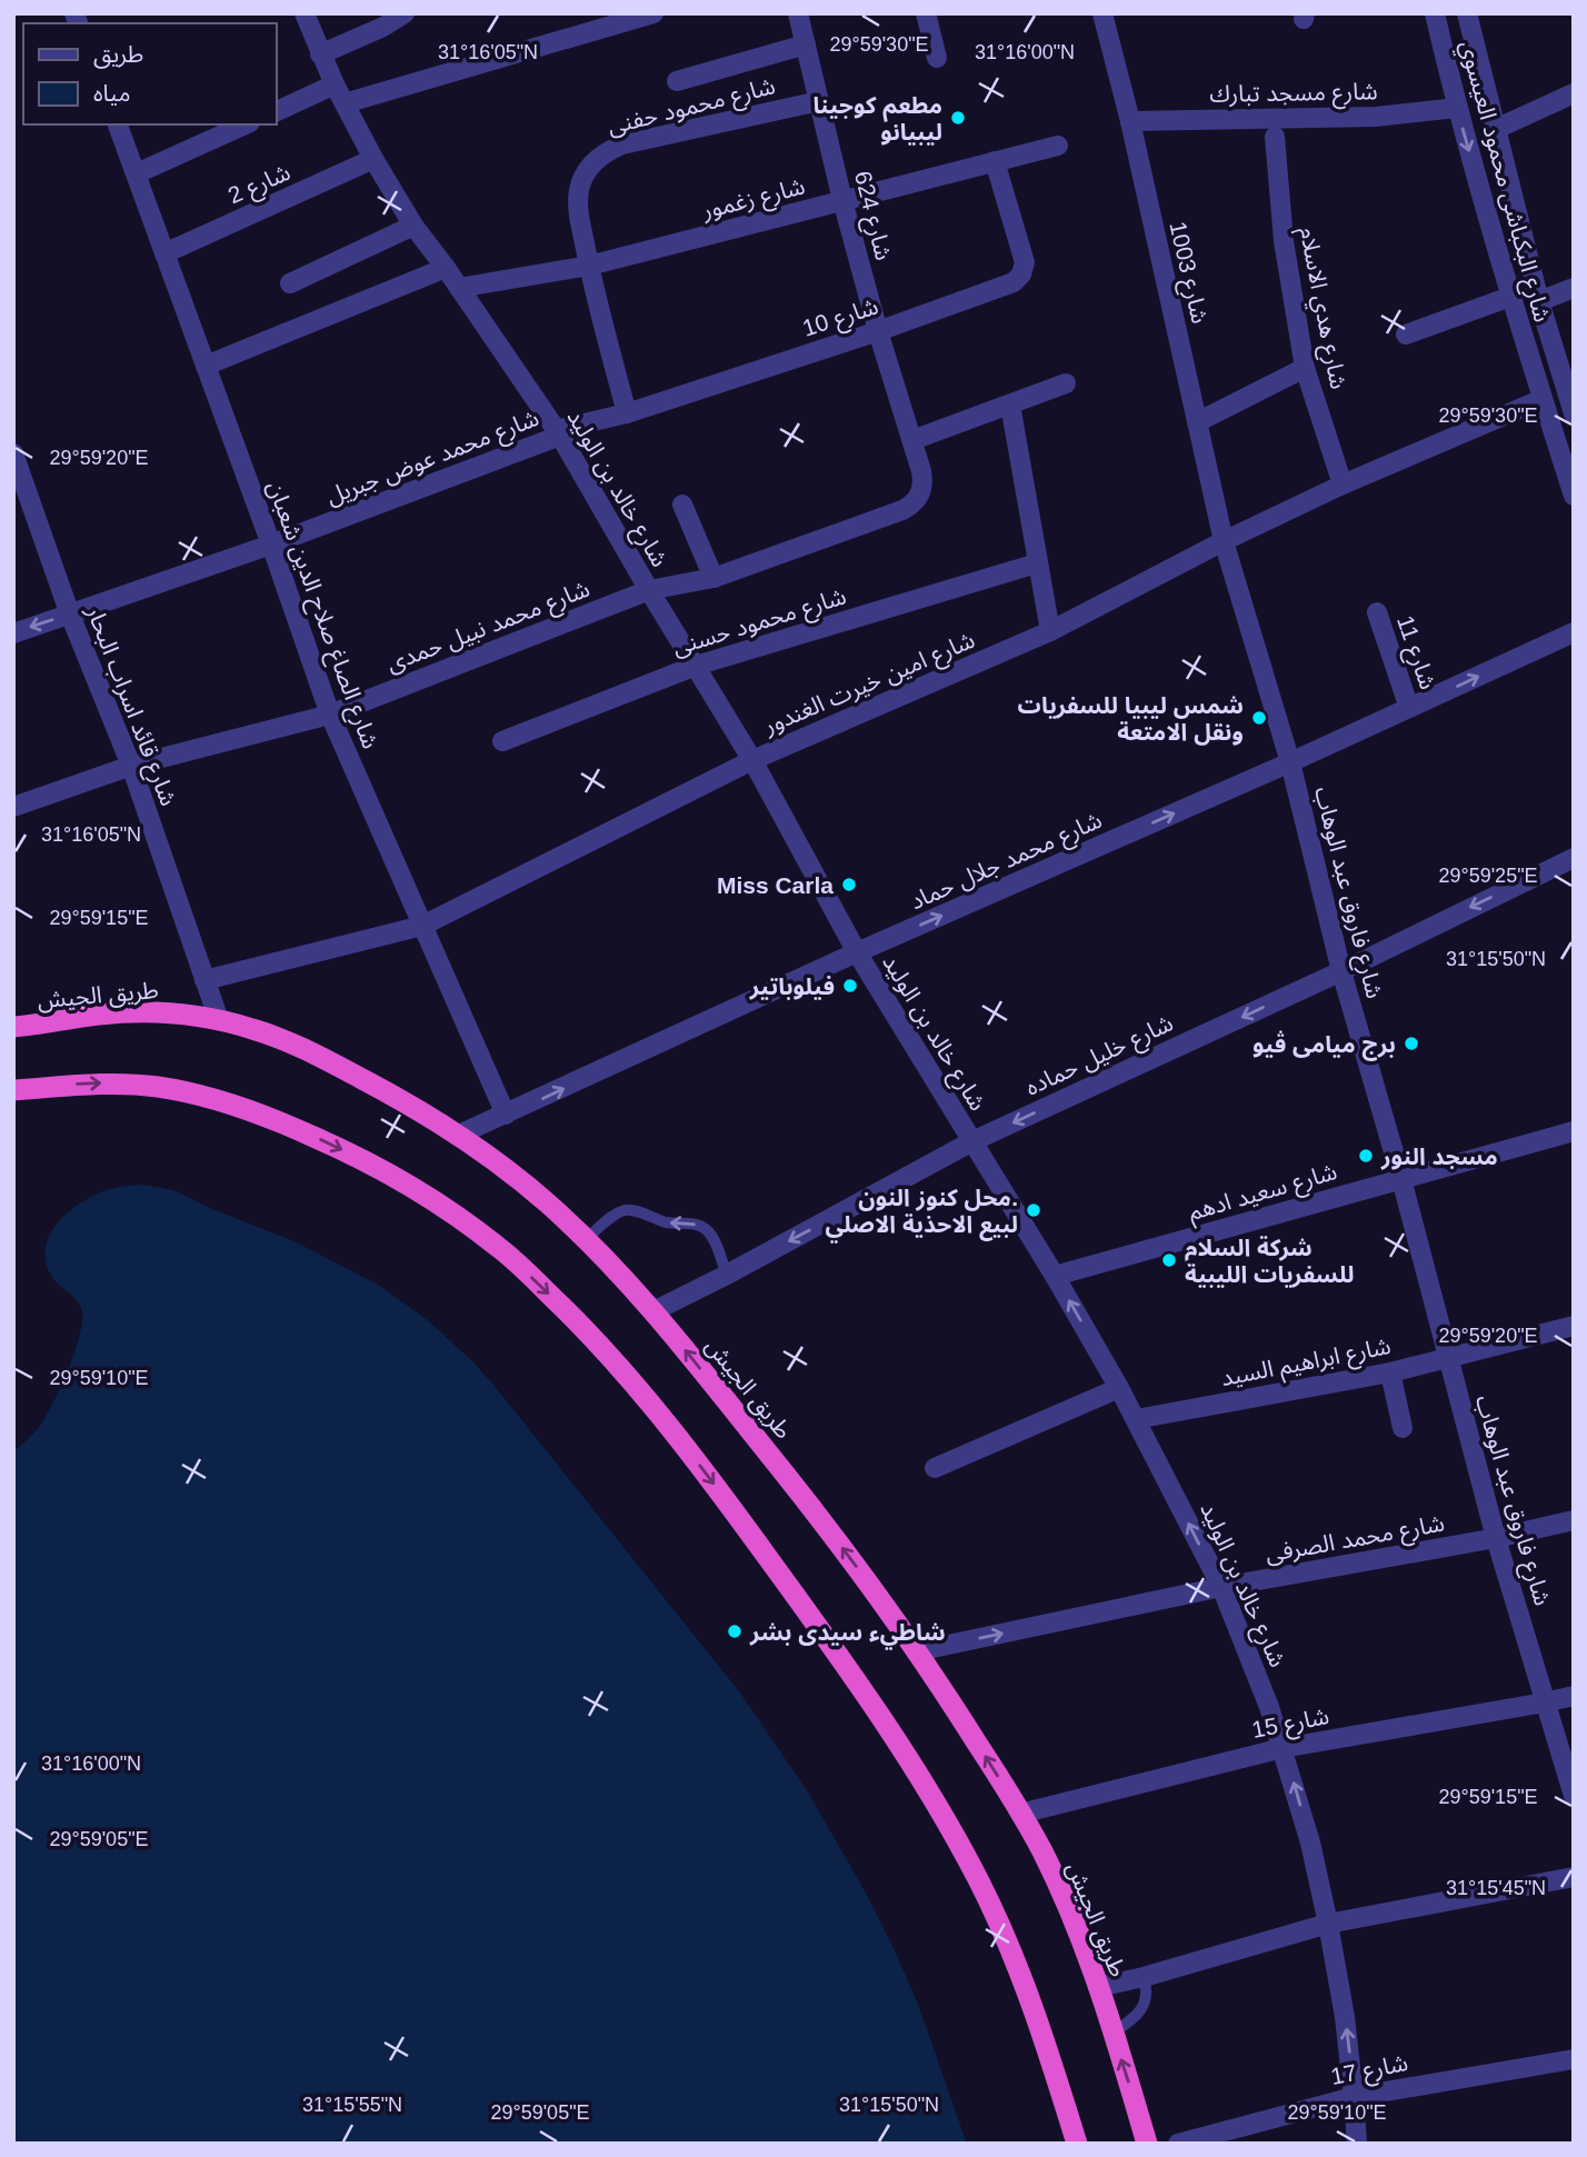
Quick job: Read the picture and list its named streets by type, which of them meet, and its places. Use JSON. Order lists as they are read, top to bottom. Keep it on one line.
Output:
{"streets":{"highway":["طريق الجيش"],"street":["شارع مسجد تبارك","شارع محمود حفنى","شارع البكباشى محمود العيسوي","شارع 2","شارع زغمور","شارع 624","شارع 1003","شارع هدي الاسلام","شارع 10","شارع محمد عوض جبريل","شارع خالد بن الوليد","شارع الصاغ صلاح الدين شعبان","شارع محمود حسنى","شارع محمد نبيل حمدى","شارع 11","شارع امين خيرت الغندور","شارع قائد اسراب البحار","شارع محمد جلال حماد","شارع فاروق عبد الوهاب","شارع خليل حماده","شارع سعيد ادهم","شارع ابراهيم السيد","شارع محمد الصرفى","شارع 15","شارع 17"]},"crossings":[["شارع مسجد تبارك","شارع البكباشى محمود العيسوي"],["شارع مسجد تبارك","شارع 1003"],["شارع محمود حفنى","شارع زغمور"],["شارع محمود حفنى","شارع 624"],["شارع محمود حفنى","شارع 10"],["شارع البكباشى محمود العيسوي","شارع امين خيرت الغندور"],["شارع 2","شارع خالد بن الوليد"],["شارع 2","شارع الصاغ صلاح الدين شعبان"],["شارع زغمور","شارع 624"],["شارع زغمور","شارع 10"],["شارع زغمور","شارع خالد بن الوليد"],["شارع 624","شارع 10"],["شارع 624","شارع محمد نبيل حمدى"],["شارع 1003","شارع امين خيرت الغندور"],["شارع 1003","شارع فاروق عبد الوهاب"],["شارع هدي الاسلام","شارع امين خيرت الغندور"],["شارع 10","شارع محمد عوض جبريل"],["شارع 10","شارع خالد بن الوليد"],["شارع محمد عوض جبريل","شارع خالد بن الوليد"],["شارع محمد عوض جبريل","شارع الصاغ صلاح الدين شعبان"],["شارع محمد عوض جبريل","شارع قائد اسراب البحار"],["شارع خالد بن الوليد","شارع محمود حسنى"],["شارع خالد بن الوليد","شارع محمد نبيل حمدى"],["شارع خالد بن الوليد","شارع امين خيرت الغندور"],["شارع خالد بن الوليد","شارع محمد جلال حماد"],["شارع خالد بن الوليد","شارع خليل حماده"],["شارع خالد بن الوليد","شارع سعيد ادهم"],["شارع خالد بن الوليد","شارع ابراهيم السيد"],["شارع خالد بن الوليد","شارع محمد الصرفى"],["شارع خالد بن الوليد","شارع 15"],["شارع خالد بن الوليد","شارع 17"],["شارع الصاغ صلاح الدين شعبان","شارع محمد نبيل حمدى"],["شارع الصاغ صلاح الدين شعبان","شارع امين خيرت الغندور"],["شارع الصاغ صلاح الدين شعبان","شارع محمد جلال حماد"],["شارع محمد نبيل حمدى","شارع قائد اسراب البحار"],["شارع 11","شارع محمد جلال حماد"],["شارع امين خيرت الغندور","شارع قائد اسراب البحار"],["شارع امين خيرت الغندور","شارع فاروق عبد الوهاب"],["شارع قائد اسراب البحار","طريق الجيش"],["شارع محمد جلال حماد","شارع فاروق عبد الوهاب"],["شارع محمد جلال حماد","طريق الجيش"],["شارع فاروق عبد الوهاب","شارع خليل حماده"],["شارع فاروق عبد الوهاب","شارع سعيد ادهم"],["شارع فاروق عبد الوهاب","شارع ابراهيم السيد"],["شارع فاروق عبد الوهاب","شارع محمد الصرفى"],["شارع فاروق عبد الوهاب","شارع 15"],["طريق الجيش","شارع خليل حماده"],["طريق الجيش","شارع محمد الصرفى"],["طريق الجيش","شارع 15"]],"one_way":["شارع محمد جلال حماد","شارع خليل حماده","شارع محمد الصرفى"],"places":["مطعم كوجينا ليبيانو","شمس ليبيا للسفريات ونقل الامتعة","Miss Carla","فيلوباتير","برج ميامى ڤيو","مسجد النور","محل كنوز النون. لبيع الاحذية الاصلي","شركة السلام للسفريات الليبية","شاطيء سيدى بشر"],"legend":["طريق","مياه"],"coordinates":["29°59'30\"E","31°16'05\"N","31°16'00\"N","29°59'20\"E","29°59'25\"E","29°59'15\"E","31°15'50\"N","29°59'10\"E","29°59'05\"E","31°15'45\"N","31°15'55\"N"]}
